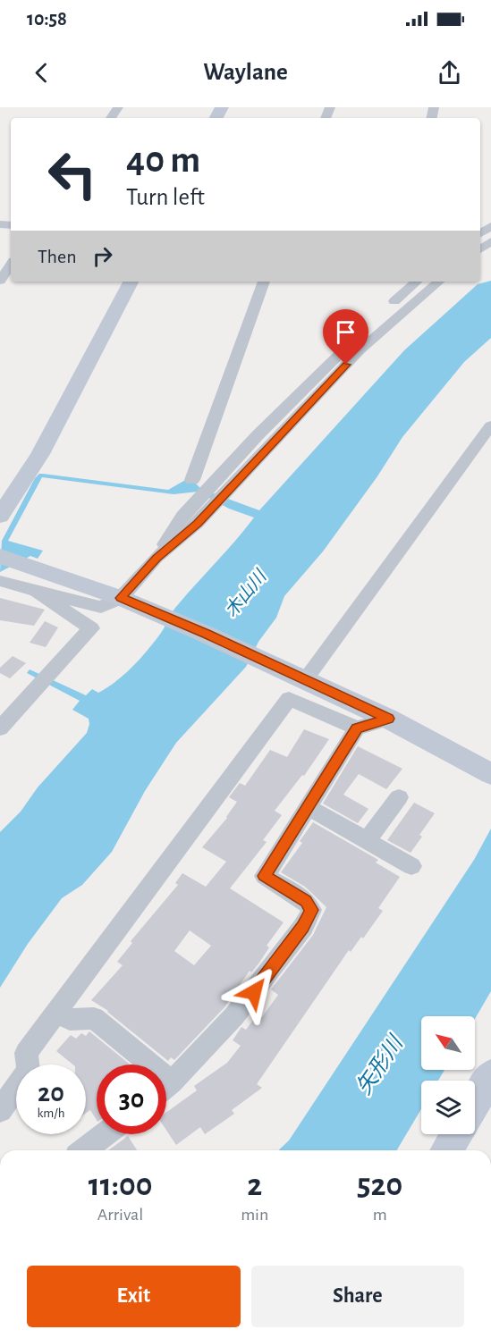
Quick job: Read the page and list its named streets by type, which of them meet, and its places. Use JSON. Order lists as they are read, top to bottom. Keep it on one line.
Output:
{"water":["木山川","矢形川"],"north":"top left","page":{"status":"10:58","header":"Waylane","turn":["40 m","Turn left"],"then":"Then","speed":"20 km/h","limit":"30","eta":["11:00","Arrival","2","min","520","m"],"buttons":["Exit","Share"]}}
